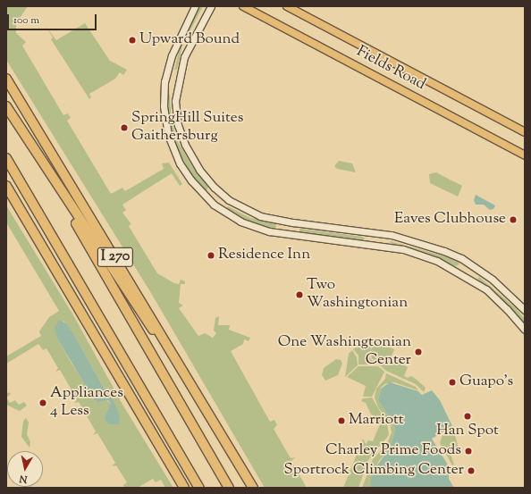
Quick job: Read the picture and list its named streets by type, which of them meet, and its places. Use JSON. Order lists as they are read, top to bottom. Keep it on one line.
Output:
{"streets":{"highway":["I 270"],"main road":["Fields Road"]},"places":["Upward Bound","SpringHill Suites Gaithersburg","Eaves Clubhouse","Residence Inn","Two Washingtonian","One Washingtonian Center","Guapo's","Appliances 4 Less","Han Spot","Marriott","Charley Prime Foods","Sportrock Climbing Center"],"scale_bar":"100 m","north":"bottom"}
